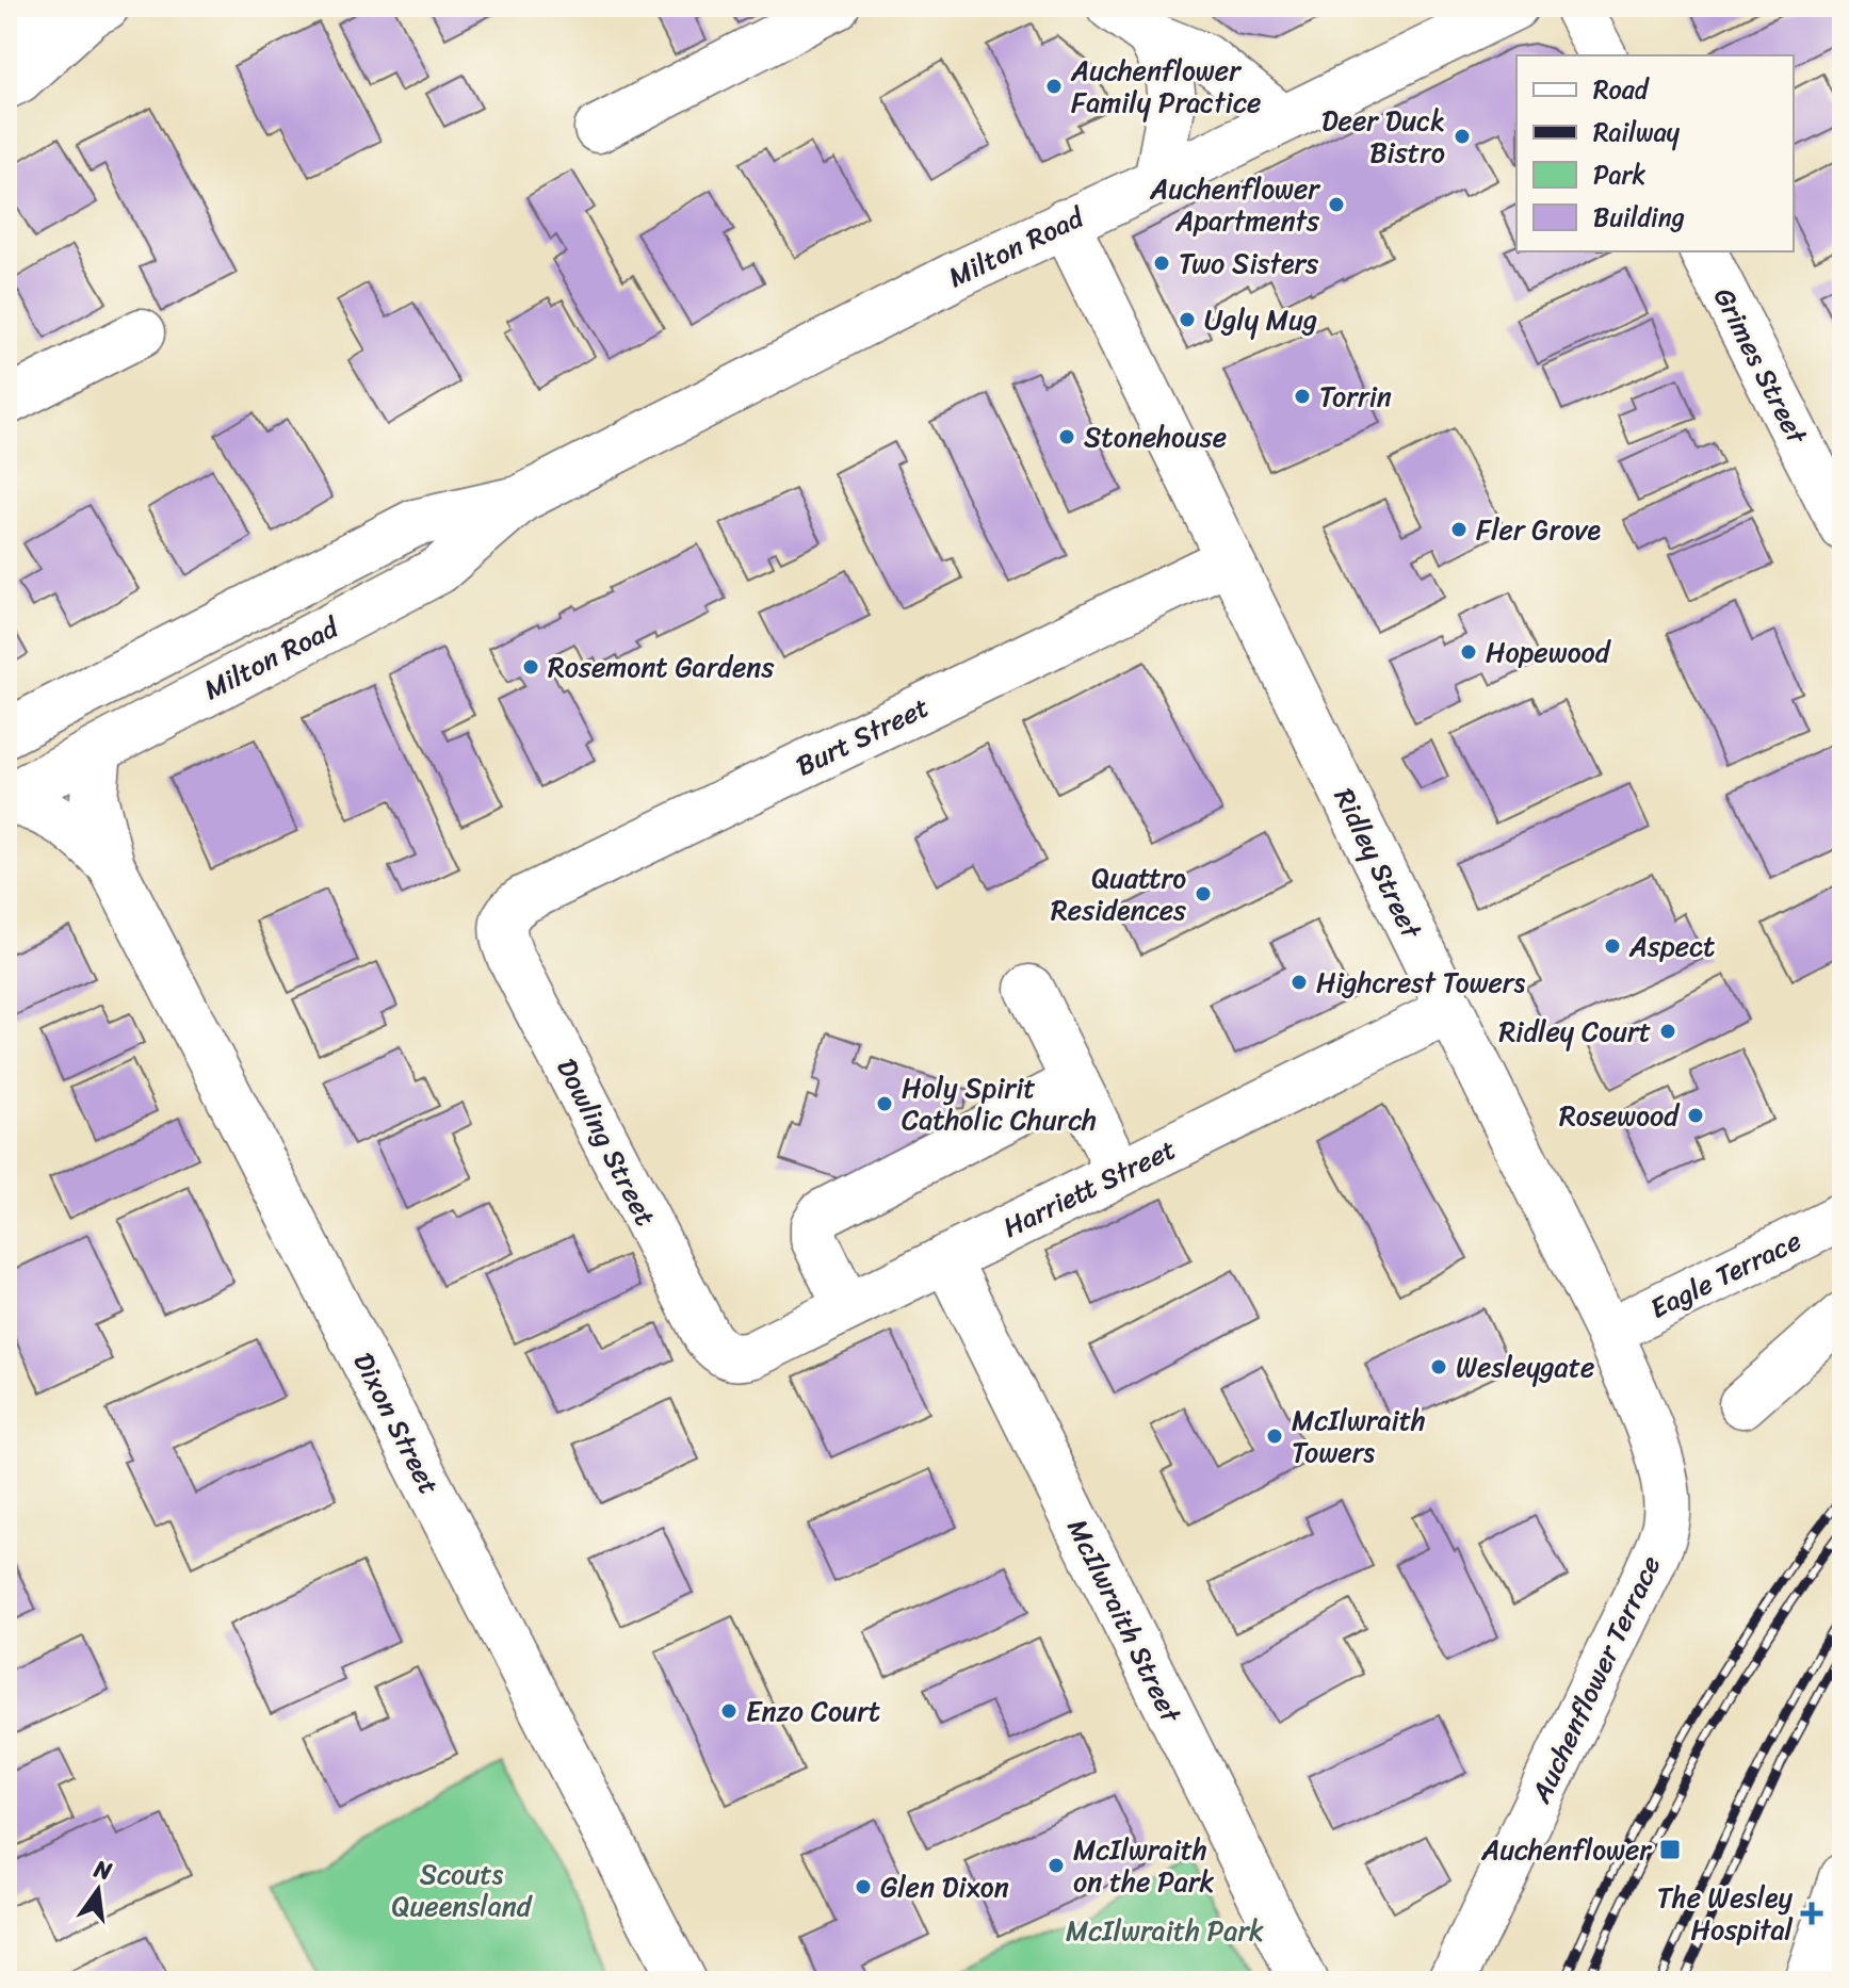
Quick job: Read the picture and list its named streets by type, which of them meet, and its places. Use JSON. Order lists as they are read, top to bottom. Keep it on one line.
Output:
{"streets":{"street":["Milton Road","Grimes Street","Burt Street","Ridley Street","Dowling Street","Harriett Street","Eagle Terrace","Dixon Street","McIlwraith Street","Auchenflower Terrace"]},"crossings":[["Milton Road","Ridley Street"],["Milton Road","Dixon Street"],["Burt Street","Ridley Street"],["Burt Street","Dowling Street"],["Ridley Street","Harriett Street"],["Ridley Street","Eagle Terrace"],["Ridley Street","Auchenflower Terrace"],["Dowling Street","Harriett Street"],["Harriett Street","McIlwraith Street"]],"parks":["Scouts Queensland","McIlwraith Park"],"places":{"other":["Auchenflower Family Practice","Deer Duck Bistro","Auchenflower Apartments","Two Sisters","Ugly Mug","Torrin","Stonehouse","Fler Grove","Hopewood","Rosemont Gardens","Quattro Residences","Aspect","Highcrest Towers","Ridley Court","Holy Spirit Catholic Church","Rosewood","Wesleygate","McIlwraith Towers","Enzo Court","McIlwraith on the Park","Glen Dixon"],"transit":["Auchenflower"],"health":["The Wesley Hospital"]},"legend":["Road","Railway","Park","Building"],"north":"top"}
